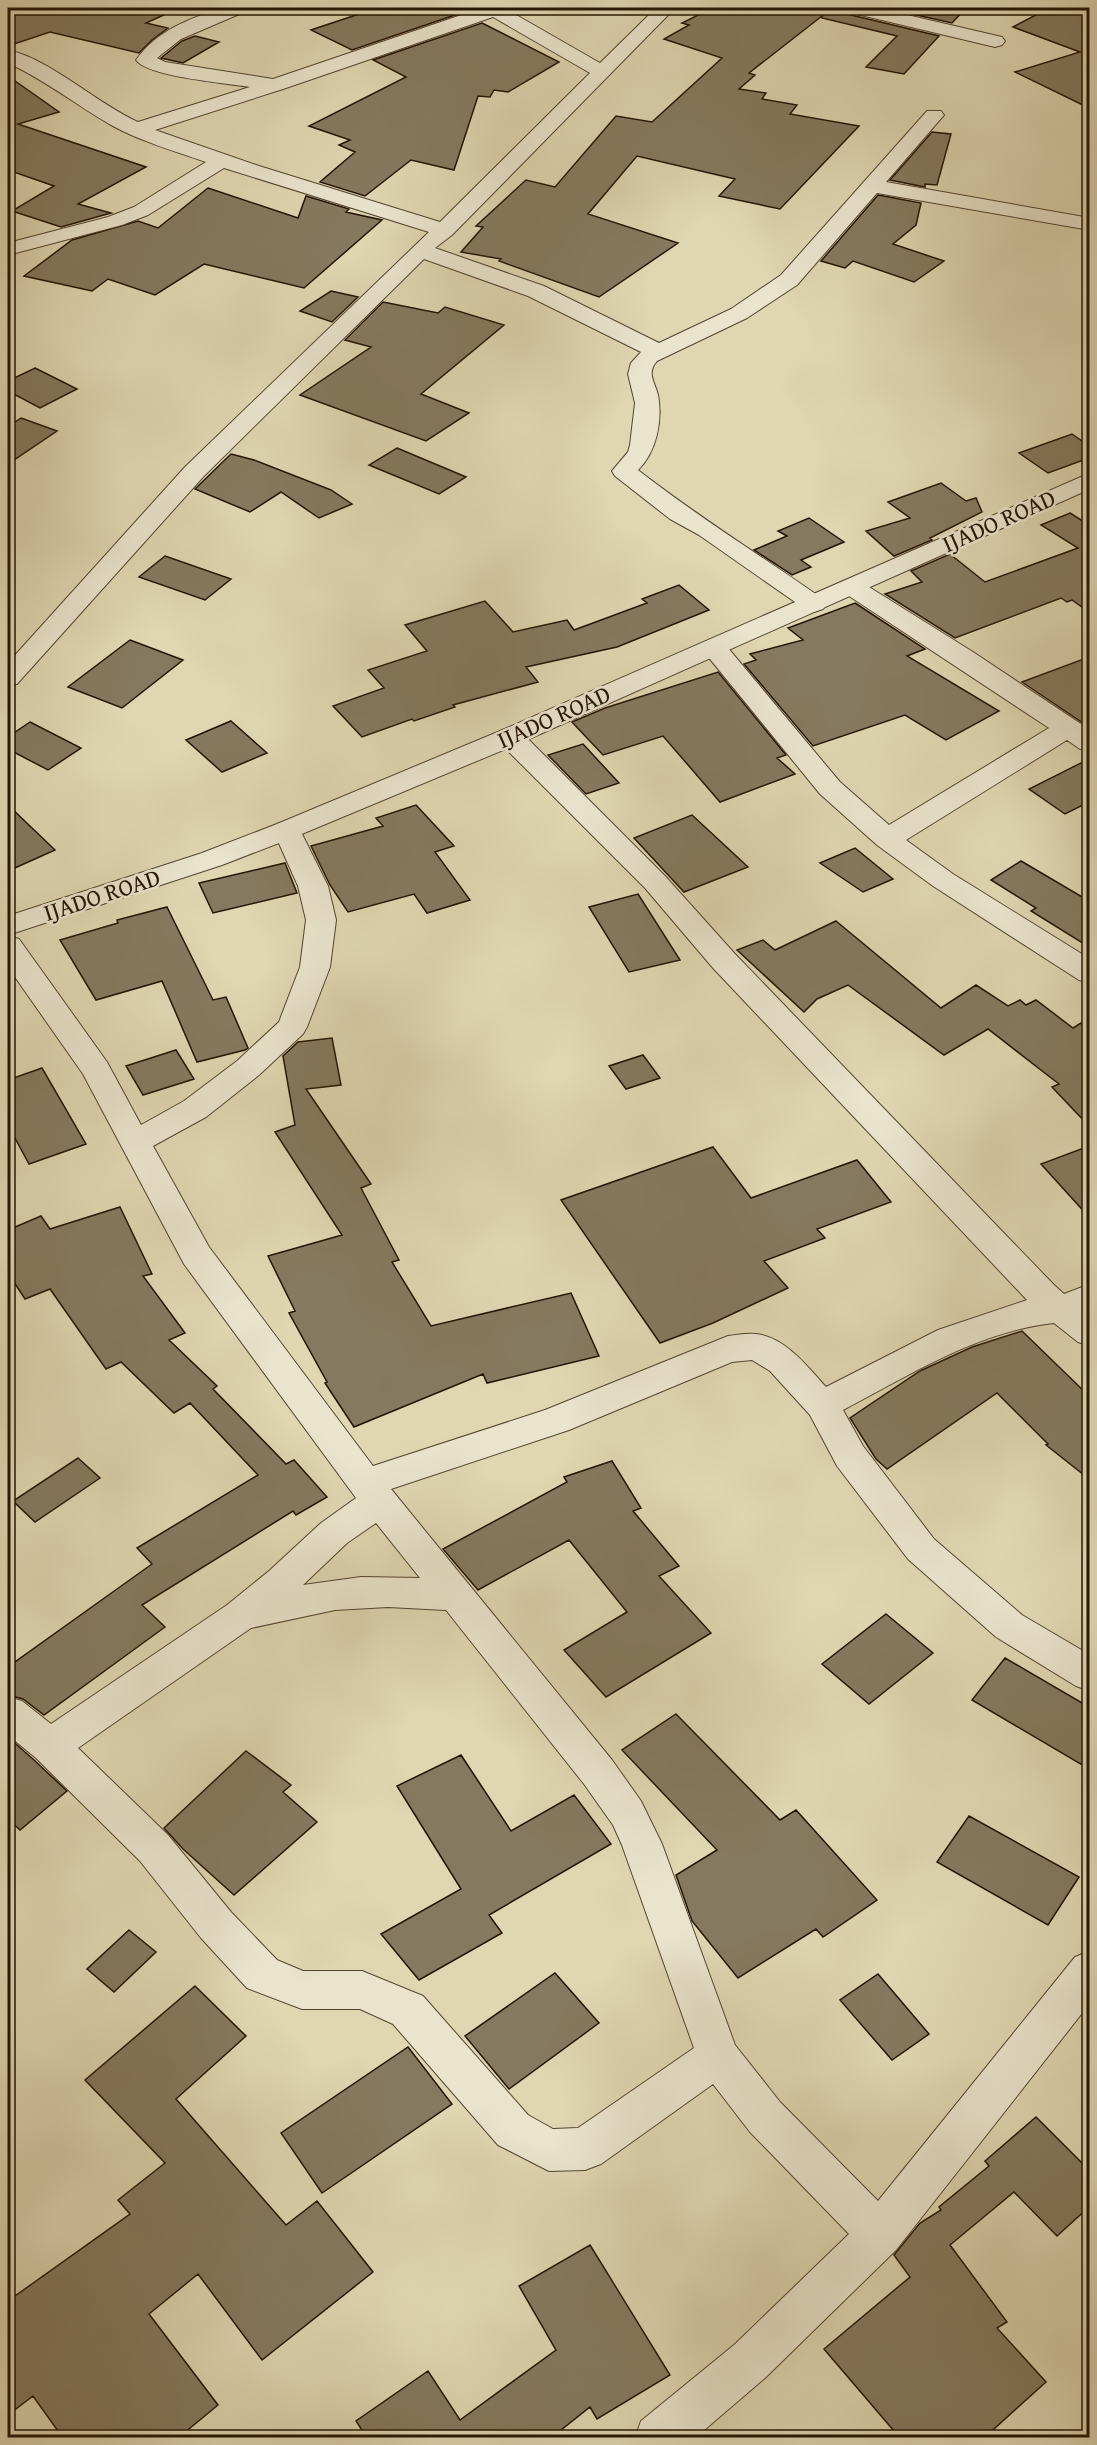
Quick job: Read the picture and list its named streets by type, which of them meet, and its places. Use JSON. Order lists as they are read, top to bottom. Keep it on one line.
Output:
{"streets":{"street":["IJADO ROAD"]}}
